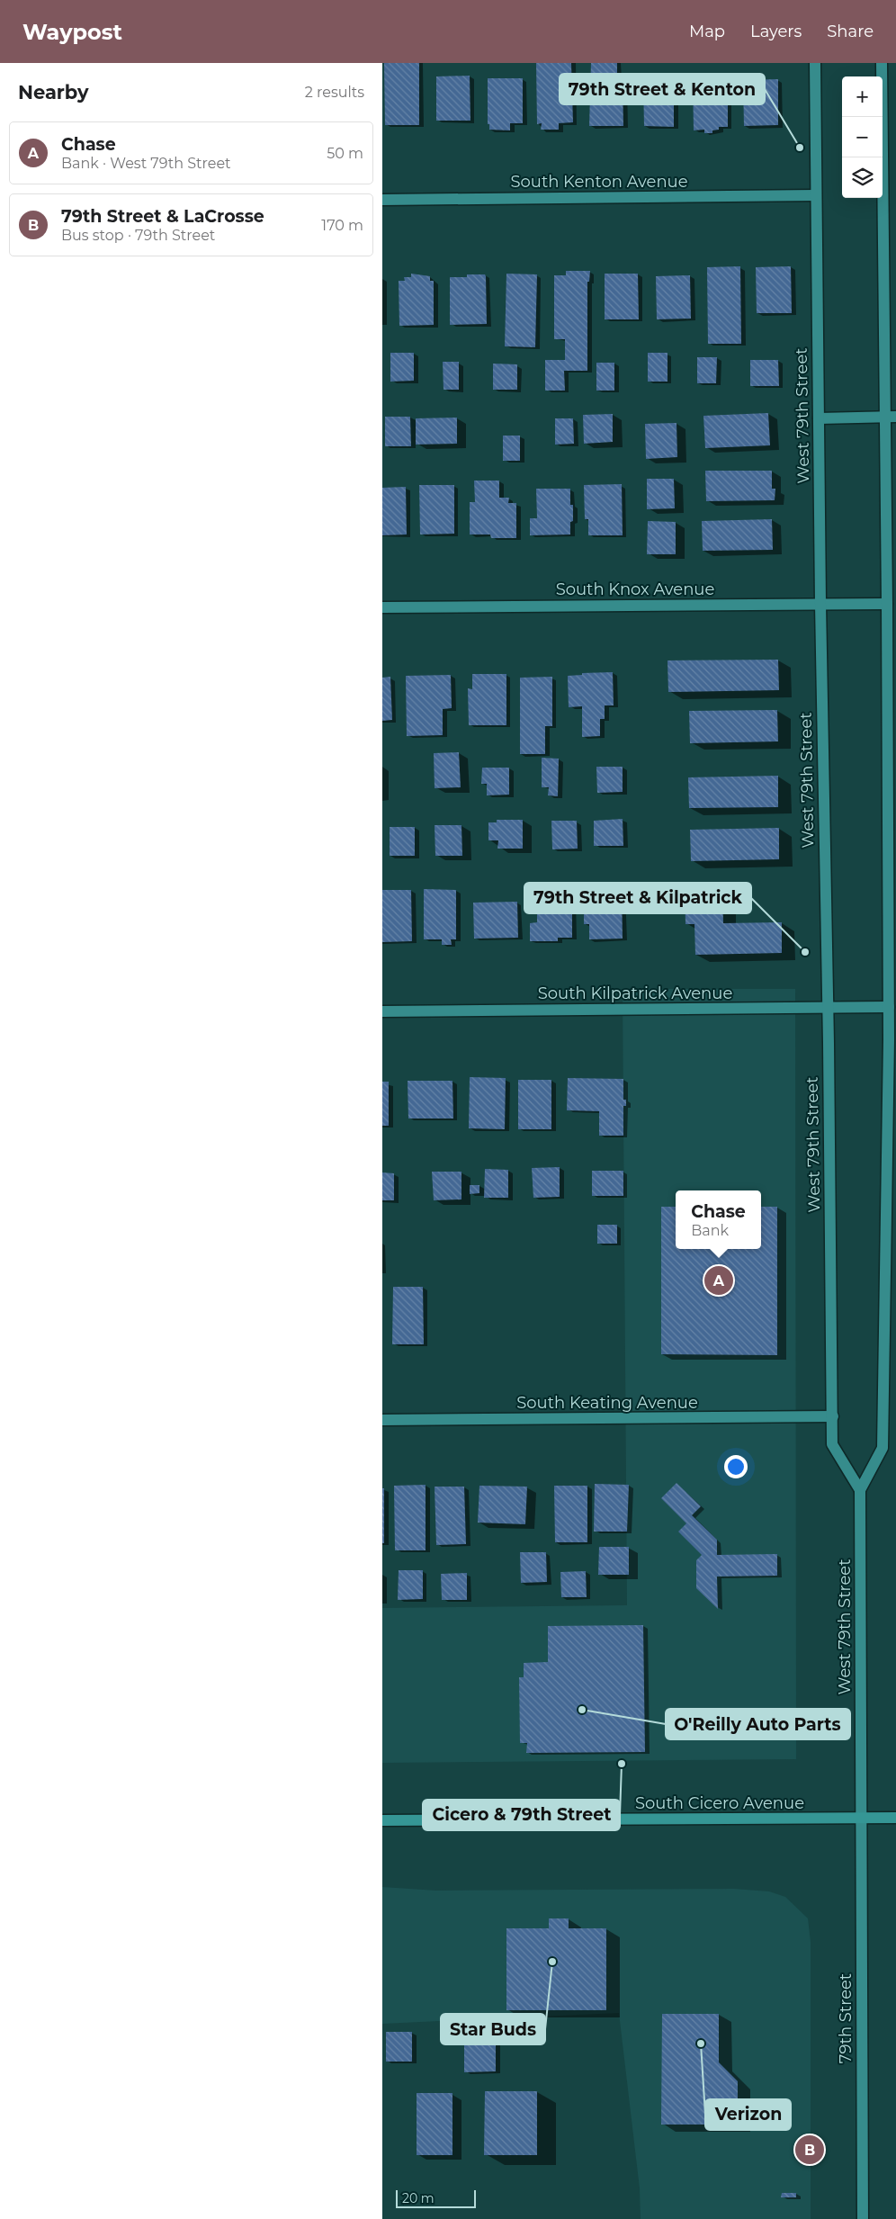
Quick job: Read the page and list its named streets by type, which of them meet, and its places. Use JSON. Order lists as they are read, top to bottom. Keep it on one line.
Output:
{"streets":{"main road":["South Kenton Avenue","West 79th Street","South Knox Avenue","South Kilpatrick Avenue","South Keating Avenue","South Cicero Avenue","79th Street"]},"crossings":[["South Kenton Avenue","West 79th Street"],["West 79th Street","South Knox Avenue"],["West 79th Street","South Kilpatrick Avenue"],["West 79th Street","South Keating Avenue"],["West 79th Street","South Cicero Avenue"],["West 79th Street","79th Street"],["South Cicero Avenue","79th Street"]],"places":["79th Street & Kenton","79th Street & Kilpatrick","O'Reilly Auto Parts","Cicero & 79th Street","Star Buds","Verizon"],"scale_bar":"20 m","page":{"header":"Waypost","nav":["Map","Layers","Share"],"heading":["Nearby","2 results"],"map_buttons":["+","−"],"list":[{"mark":"A","name":"Chase","note":"Bank · West 79th Street","value":"50 m"},{"mark":"B","name":"79th Street & LaCrosse","note":"Bus stop · 79th Street","value":"170 m"}],"popup":["Chase","Bank"],"pins":["A","B"],"scale":"20 m"}}
